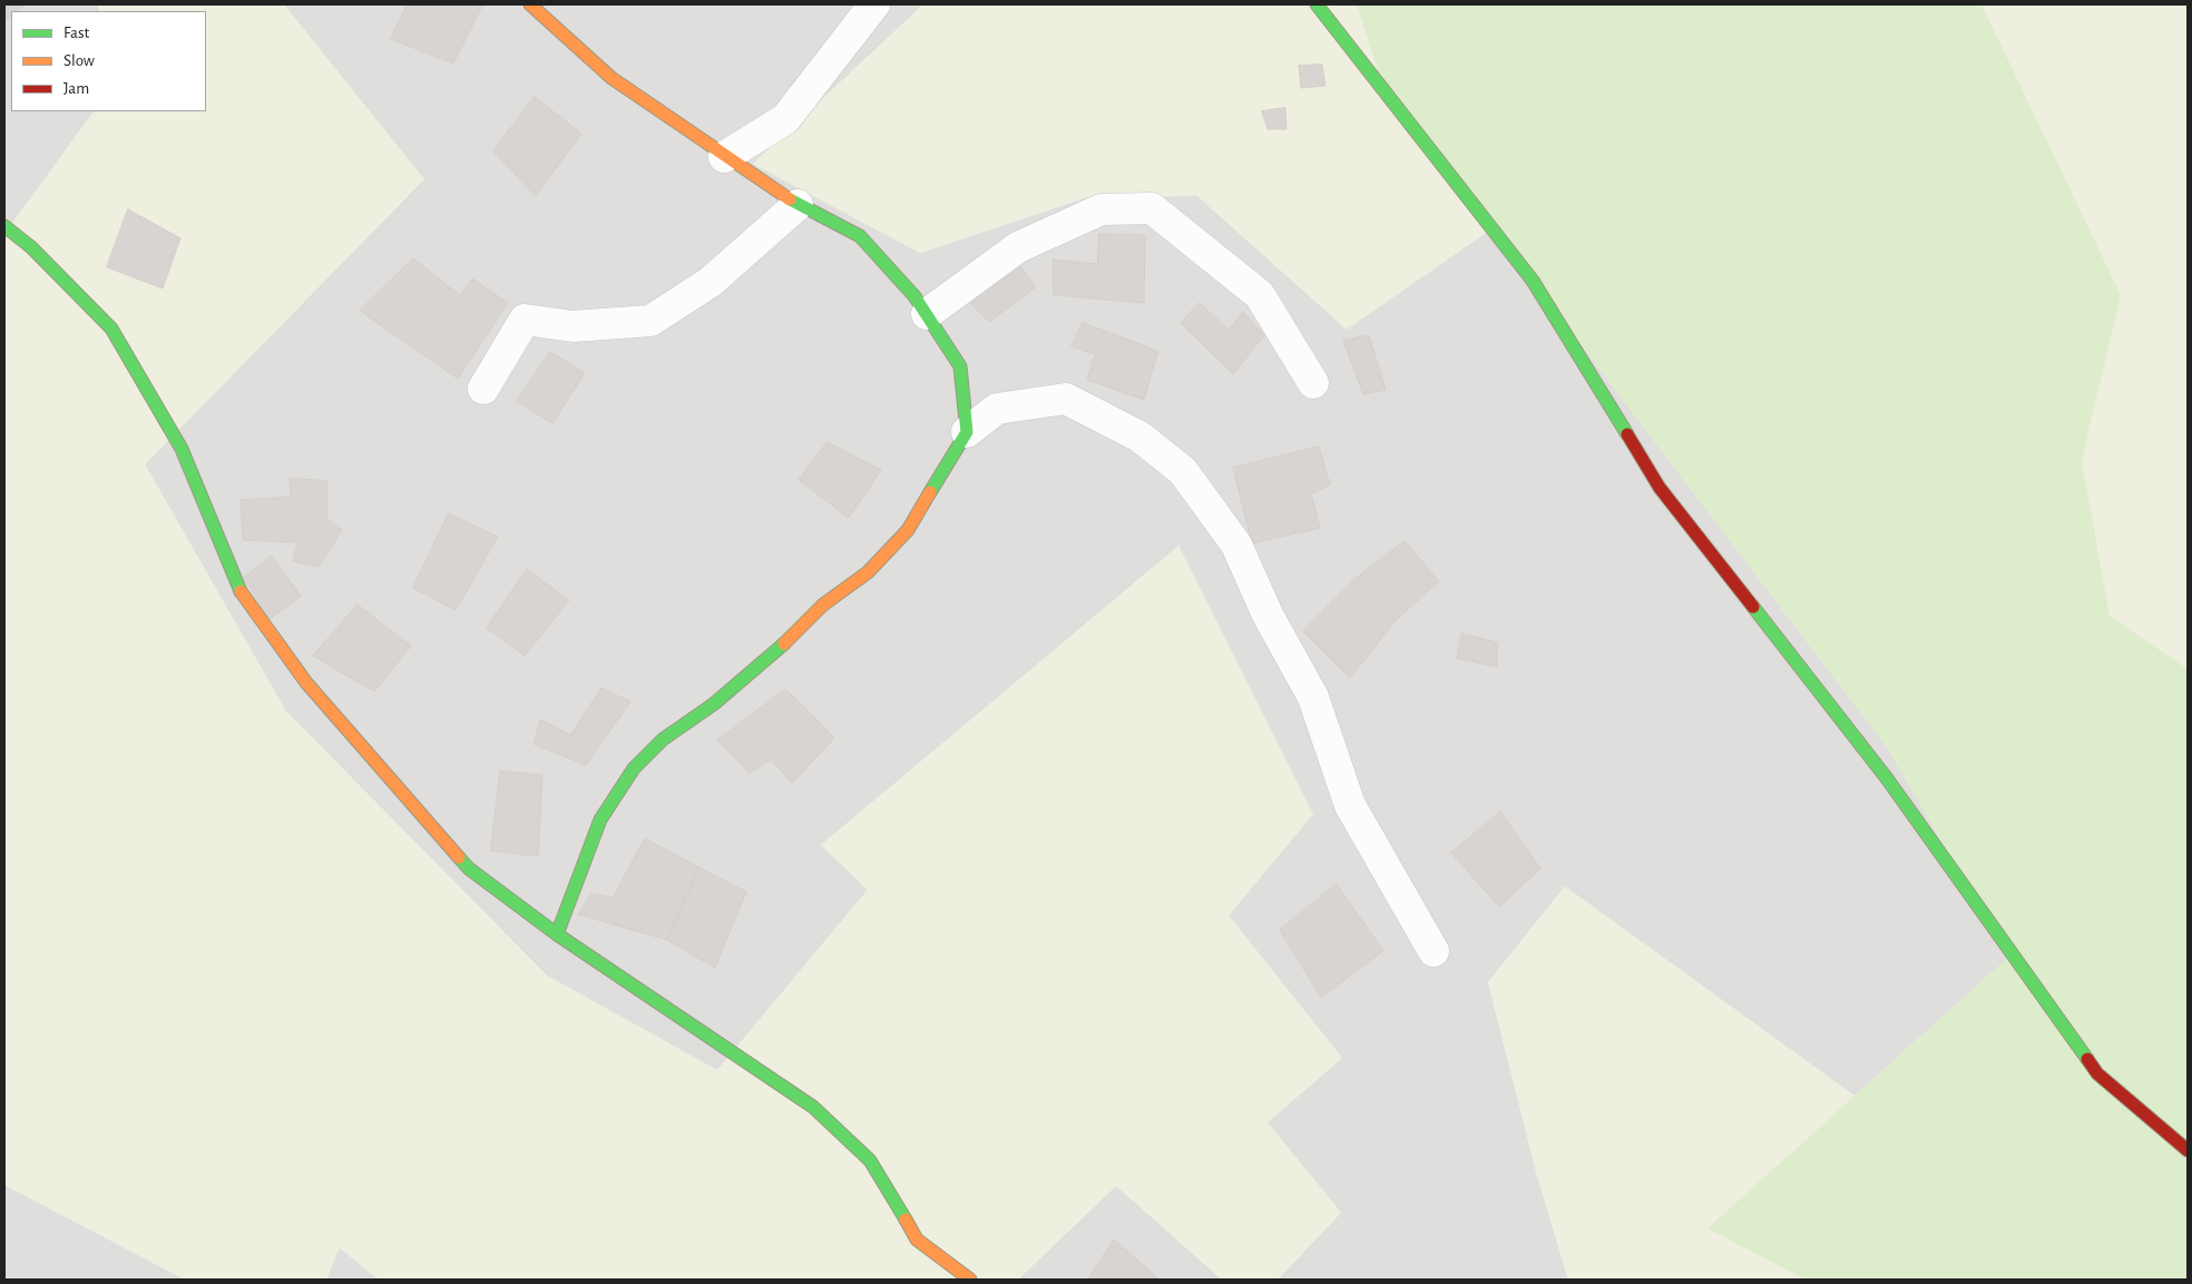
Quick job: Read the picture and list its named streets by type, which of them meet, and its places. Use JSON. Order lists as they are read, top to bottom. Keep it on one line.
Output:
{"legend":["Fast","Slow","Jam"]}
